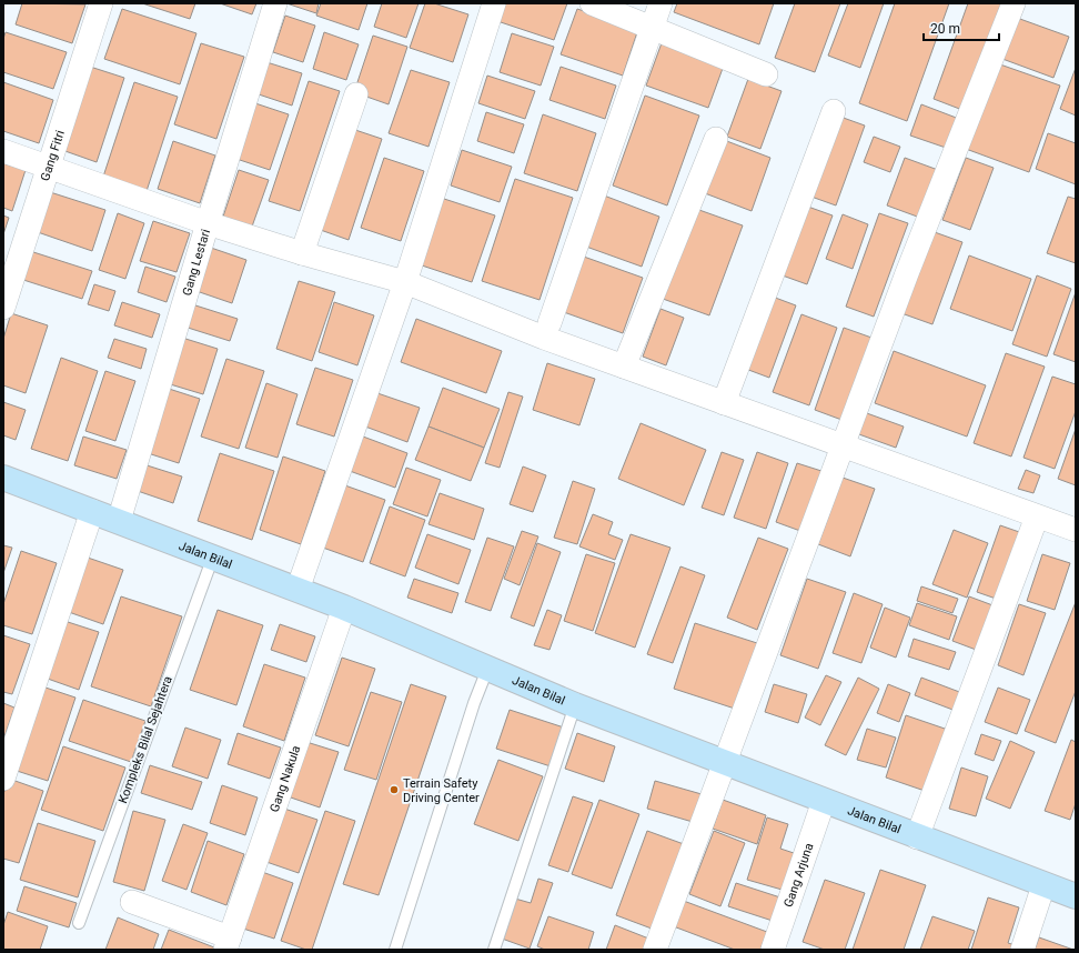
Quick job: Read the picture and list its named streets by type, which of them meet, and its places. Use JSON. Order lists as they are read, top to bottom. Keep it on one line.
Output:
{"streets":{"main road":["Jalan Bilal"],"street":["Gang Fitri","Gang Lestari","Gang Nakula","Gang Arjuna"],"lane":["Kompleks Bilal Sejahtera"]},"crossings":[["Gang Lestari","Jalan Bilal"],["Jalan Bilal","Kompleks Bilal Sejahtera"],["Jalan Bilal","Gang Nakula"],["Jalan Bilal","Gang Arjuna"]],"places":["Terrain Safety Driving Center"],"scale_bar":"20 m"}
